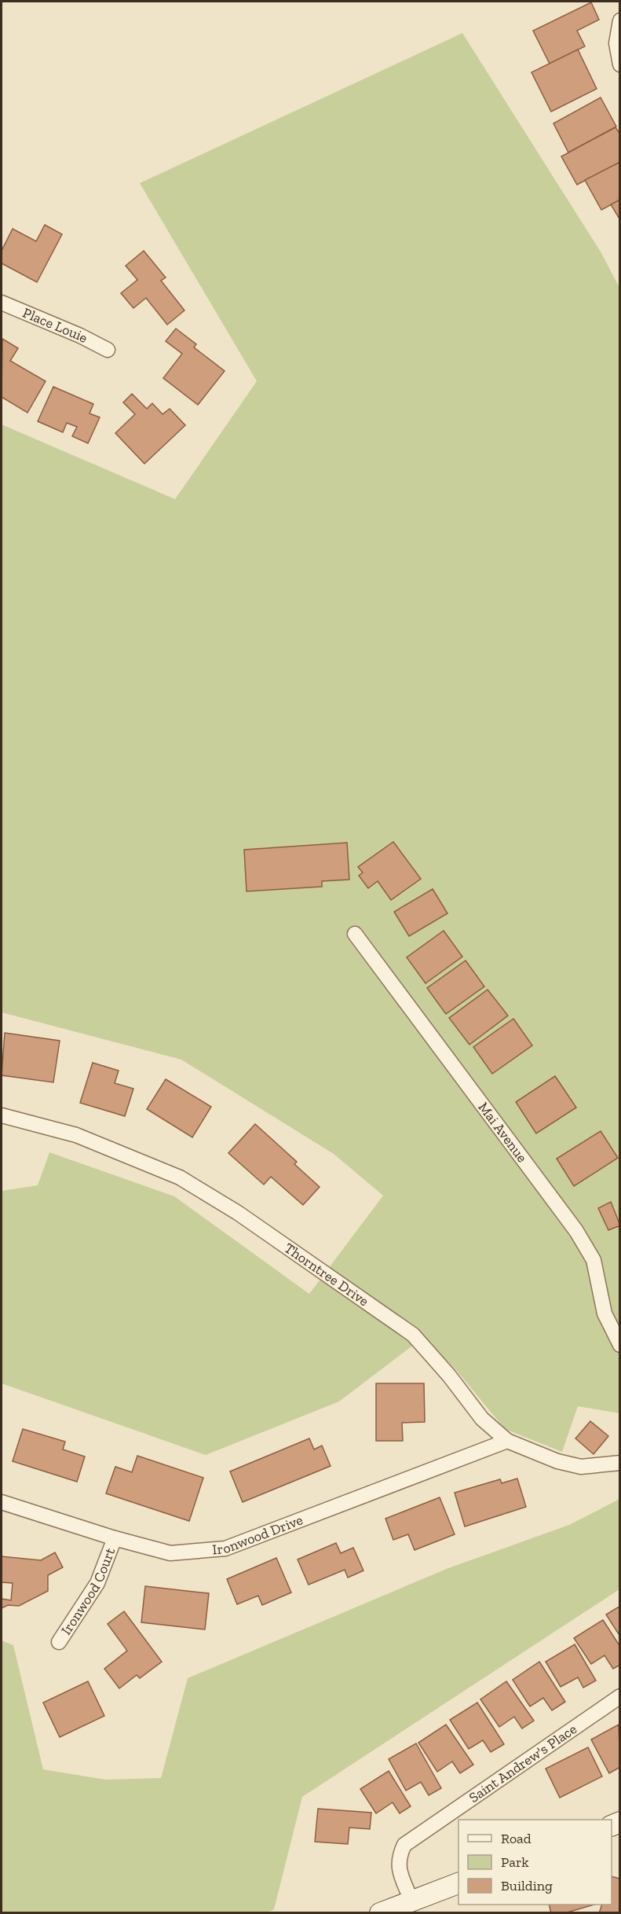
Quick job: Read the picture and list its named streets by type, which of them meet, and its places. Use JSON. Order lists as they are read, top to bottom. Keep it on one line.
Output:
{"streets":{"street":["Place Louie","Mai Avenue","Thorntree Drive","Ironwood Drive","Ironwood Court","Saint Andrew's Place"]},"crossings":[["Thorntree Drive","Ironwood Drive"],["Ironwood Drive","Ironwood Court"]],"legend":["Road","Park","Building"]}
